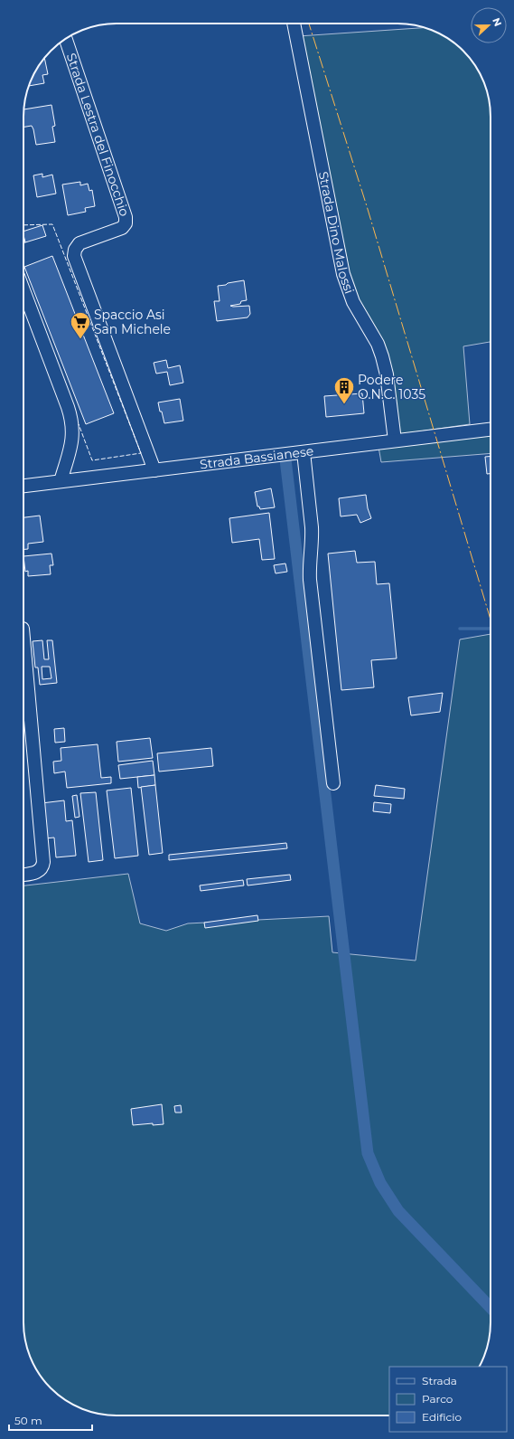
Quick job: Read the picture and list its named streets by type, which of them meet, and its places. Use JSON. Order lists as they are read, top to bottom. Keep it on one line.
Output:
{"streets":{"street":["Strada Lestra del Finocchio","Strada Dino Malossi","Strada Bassianese"]},"crossings":[["Strada Lestra del Finocchio","Strada Bassianese"],["Strada Dino Malossi","Strada Bassianese"]],"places":{"supermarket":["Spaccio Asi San Michele"],"building":["Podere O.N.C. 1035"]},"legend":["Strada","Parco","Edificio"],"scale_bar":"50 m","north":"right"}
